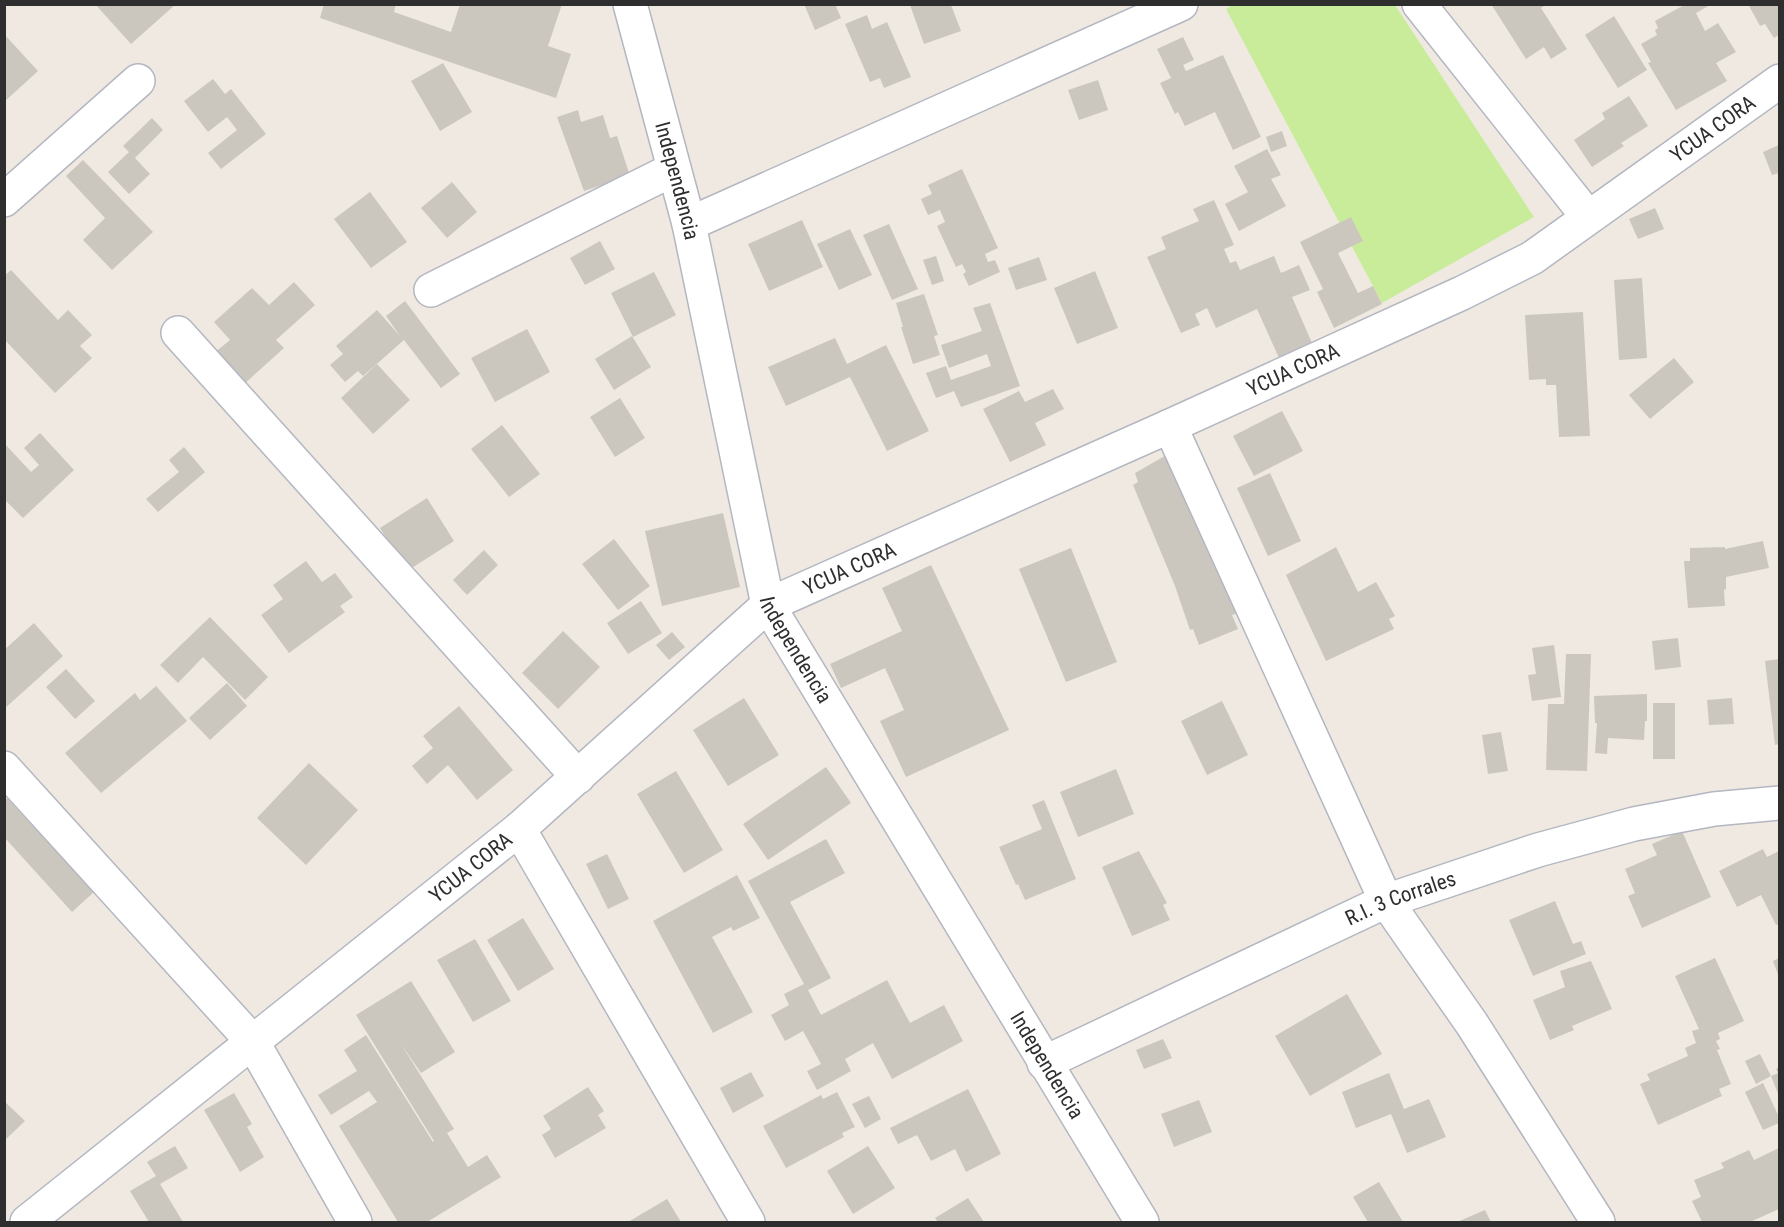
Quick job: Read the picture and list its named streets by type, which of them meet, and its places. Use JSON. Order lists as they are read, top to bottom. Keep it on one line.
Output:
{"streets":{"street":["YCUA CORA","Independencia","R.I. 3 Corrales"]},"crossings":[["YCUA CORA","Independencia"],["Independencia","R.I. 3 Corrales"]]}
